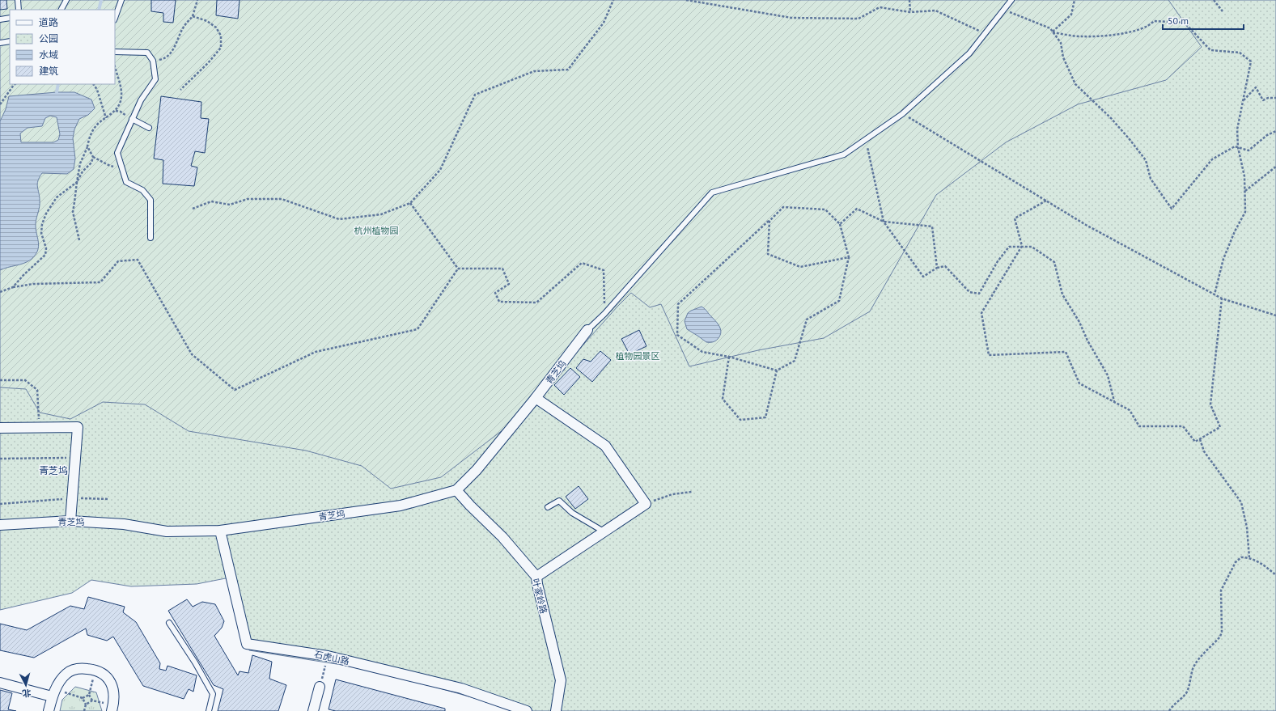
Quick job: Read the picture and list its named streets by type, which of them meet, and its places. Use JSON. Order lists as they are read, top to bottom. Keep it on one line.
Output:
{"streets":{"street":["青芝坞","叶家岭路","石虎山路"]},"crossings":[["青芝坞","叶家岭路"],["青芝坞","石虎山路"]],"districts":["青芝坞"],"parks":["杭州植物园","植物园景区"],"legend":["道路","公园","水域","建筑"],"scale_bar":"50 m","north":"bottom"}
